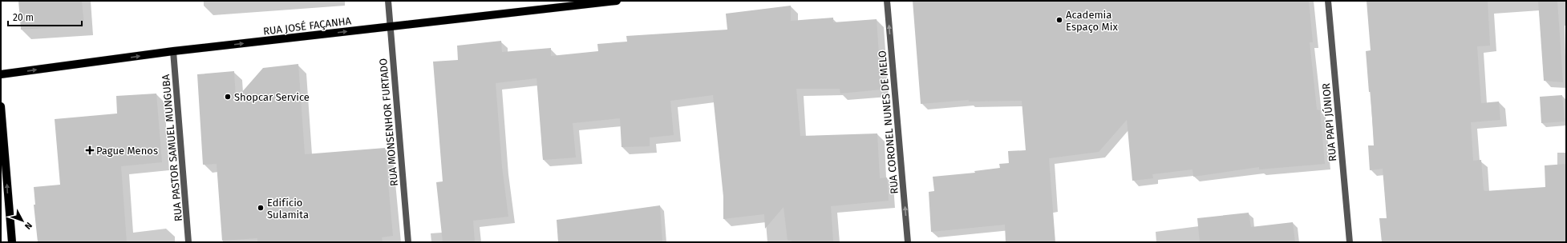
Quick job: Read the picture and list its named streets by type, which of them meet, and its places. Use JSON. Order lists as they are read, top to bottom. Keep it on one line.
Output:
{"streets":{"main road":["RUA JOSÉ FAÇANHA"],"street":["RUA MONSENHOR FURTADO","RUA CORONEL NUNES DE MELO","RUA PAPI JÚNIOR","RUA PASTOR SAMUEL MUNGUBA"]},"crossings":[["RUA JOSÉ FAÇANHA","RUA MONSENHOR FURTADO"],["RUA JOSÉ FAÇANHA","RUA PASTOR SAMUEL MUNGUBA"]],"one_way":["RUA JOSÉ FAÇANHA","RUA CORONEL NUNES DE MELO"],"places":{"other":["Academia Espaço Mix","Shopcar Service","Edifício Sulamita"],"health":["Pague Menos"]},"scale_bar":"20 m","north":"bottom right"}
